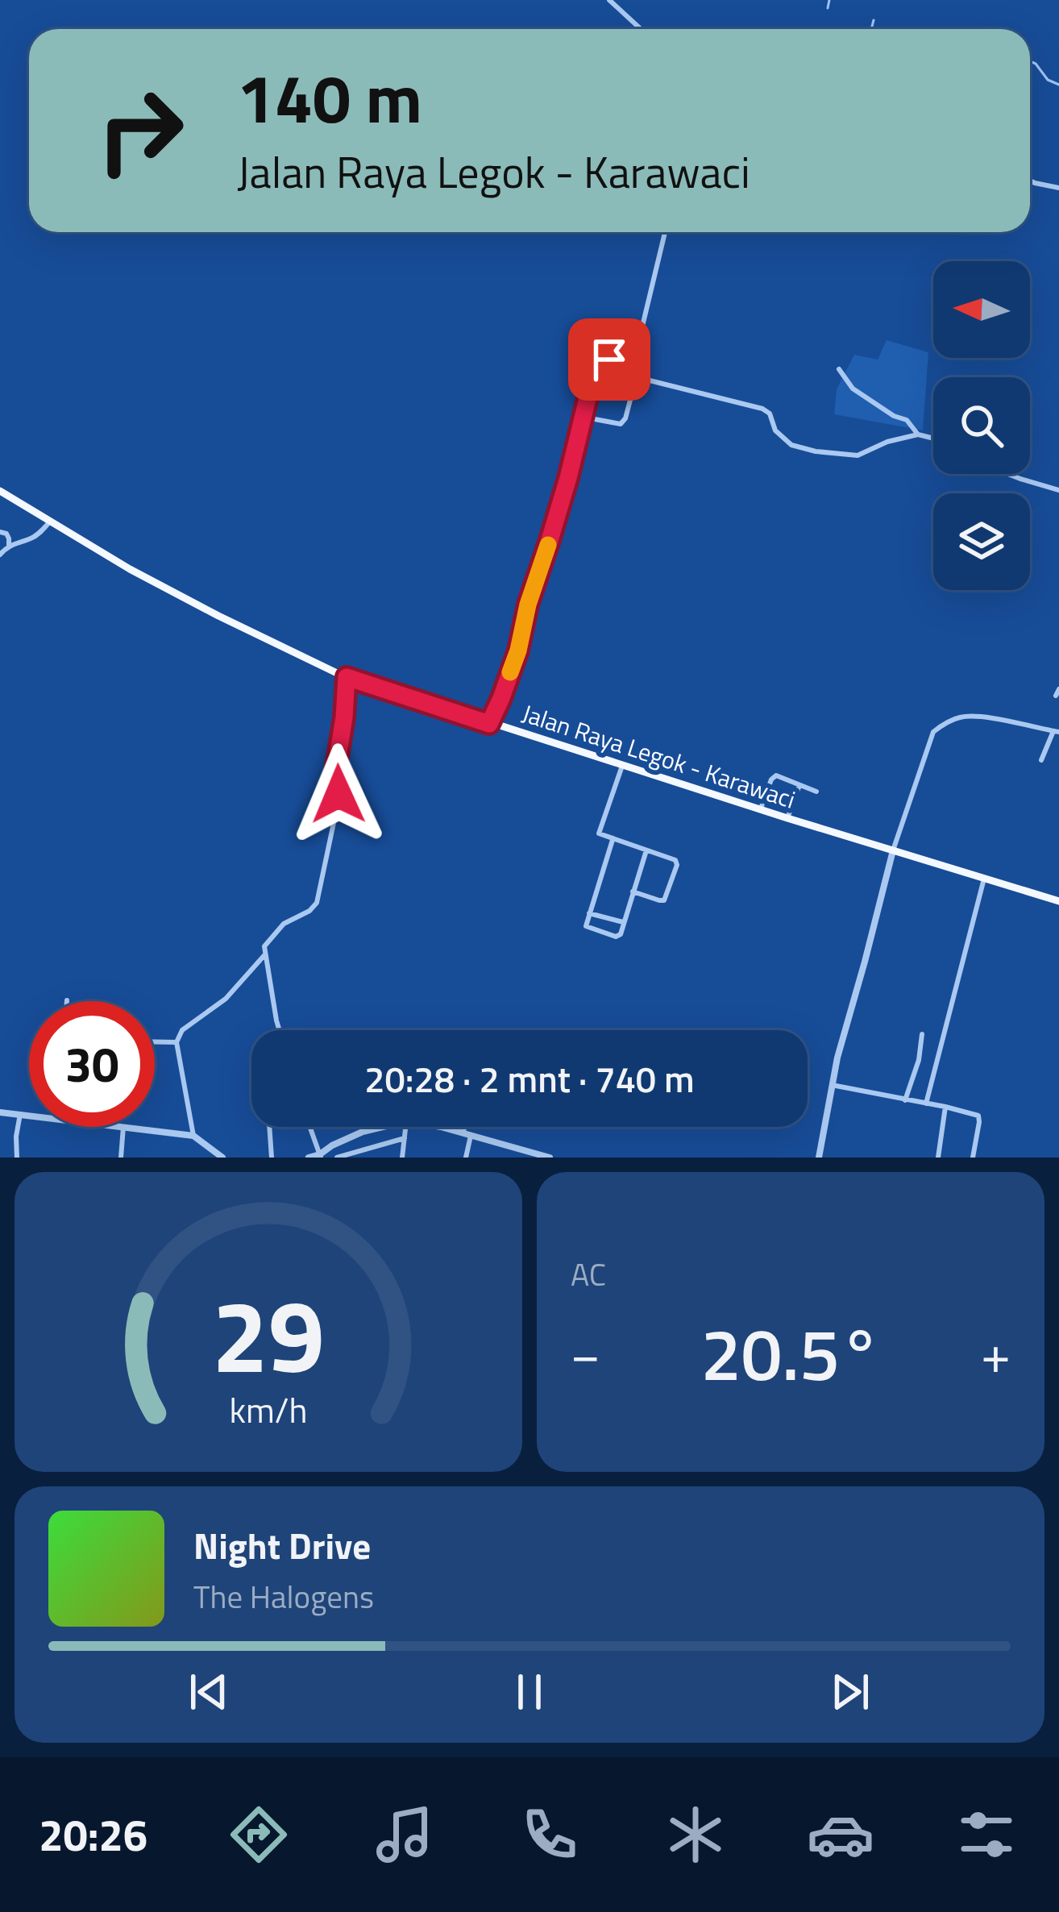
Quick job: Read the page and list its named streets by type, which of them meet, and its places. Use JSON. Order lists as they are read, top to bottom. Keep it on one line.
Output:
{"streets":{"main road":["Jalan Raya Legok - Karawaci"]},"north":"left","page":{"turn":["140 m","Jalan Raya Legok - Karawaci"],"limit":"30","trip":"20:28 · 2 mnt · 740 m","tile":"AC","heat":["−","20.5°","+"],"song":["Night Drive","The Halogens"],"tabs":"20:26","gauge":["29","km/h"]}}
